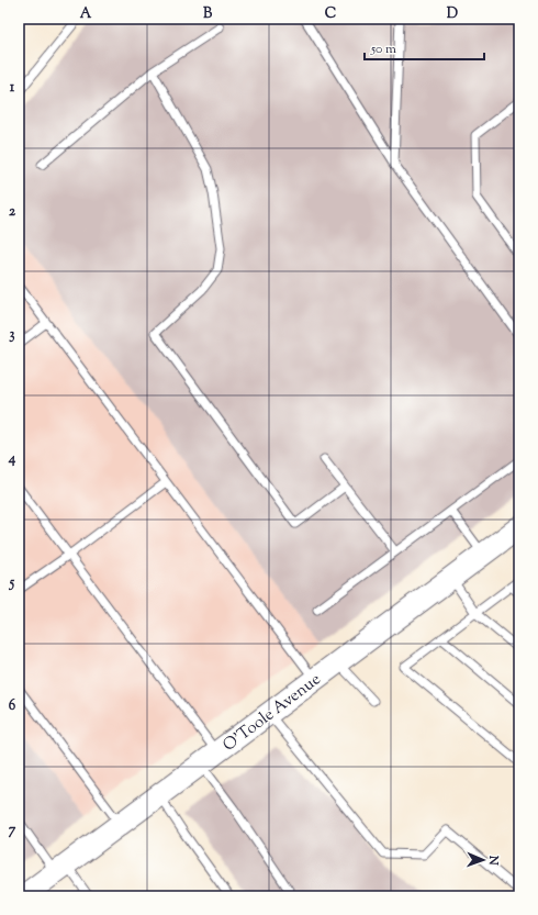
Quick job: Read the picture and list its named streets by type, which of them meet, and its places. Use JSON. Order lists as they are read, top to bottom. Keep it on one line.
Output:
{"streets":{"street":["O’Toole Avenue"]},"scale_bar":"50 m","north":"right","grid":{"columns":["A","B","C","D"],"rows":["1","2","3","4","5","6","7"]}}
